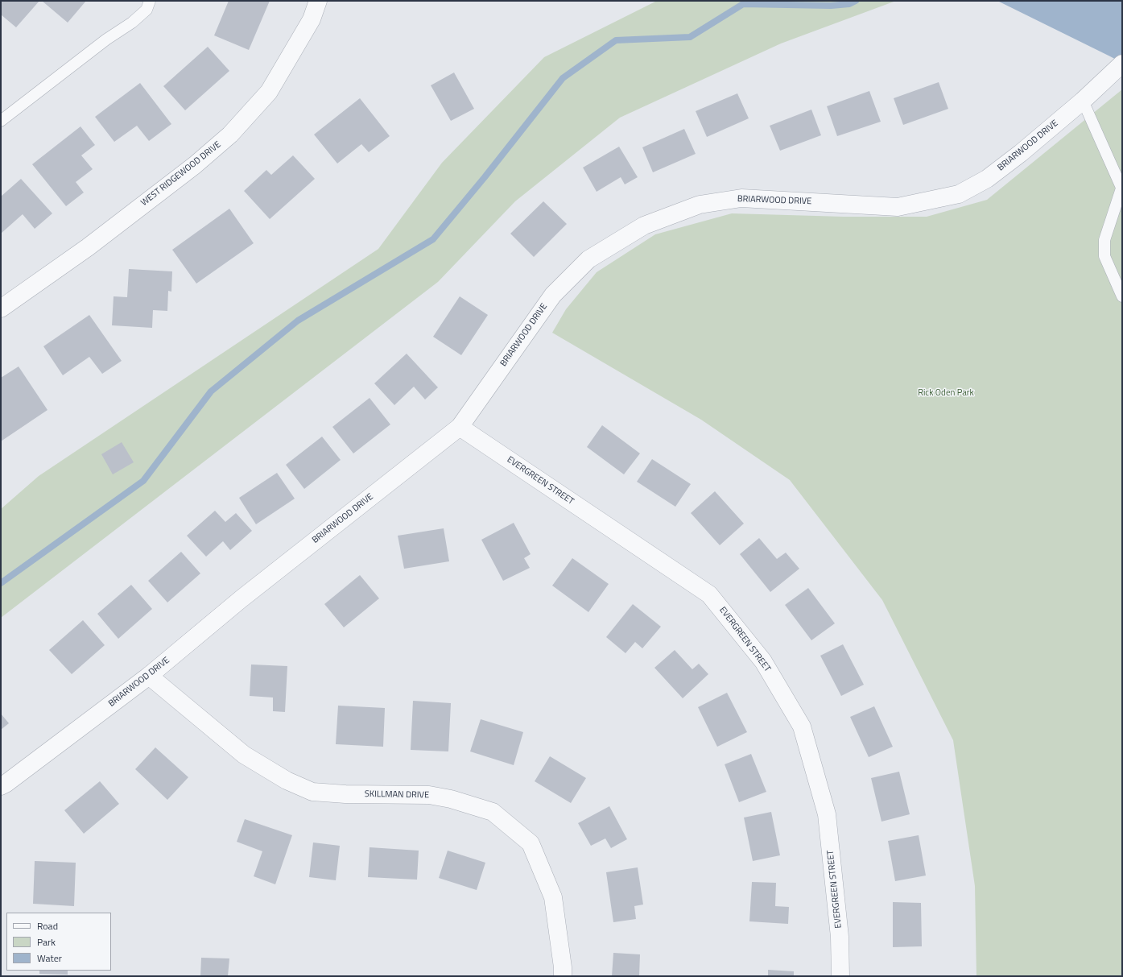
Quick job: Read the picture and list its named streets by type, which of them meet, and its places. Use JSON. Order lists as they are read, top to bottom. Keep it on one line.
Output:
{"streets":{"street":["BRIARWOOD DRIVE","WEST RIDGEWOOD DRIVE","EVERGREEN STREET","SKILLMAN DRIVE"]},"crossings":[["BRIARWOOD DRIVE","EVERGREEN STREET"],["BRIARWOOD DRIVE","SKILLMAN DRIVE"]],"parks":["Rick Oden Park"],"legend":["Road","Park","Water"]}
